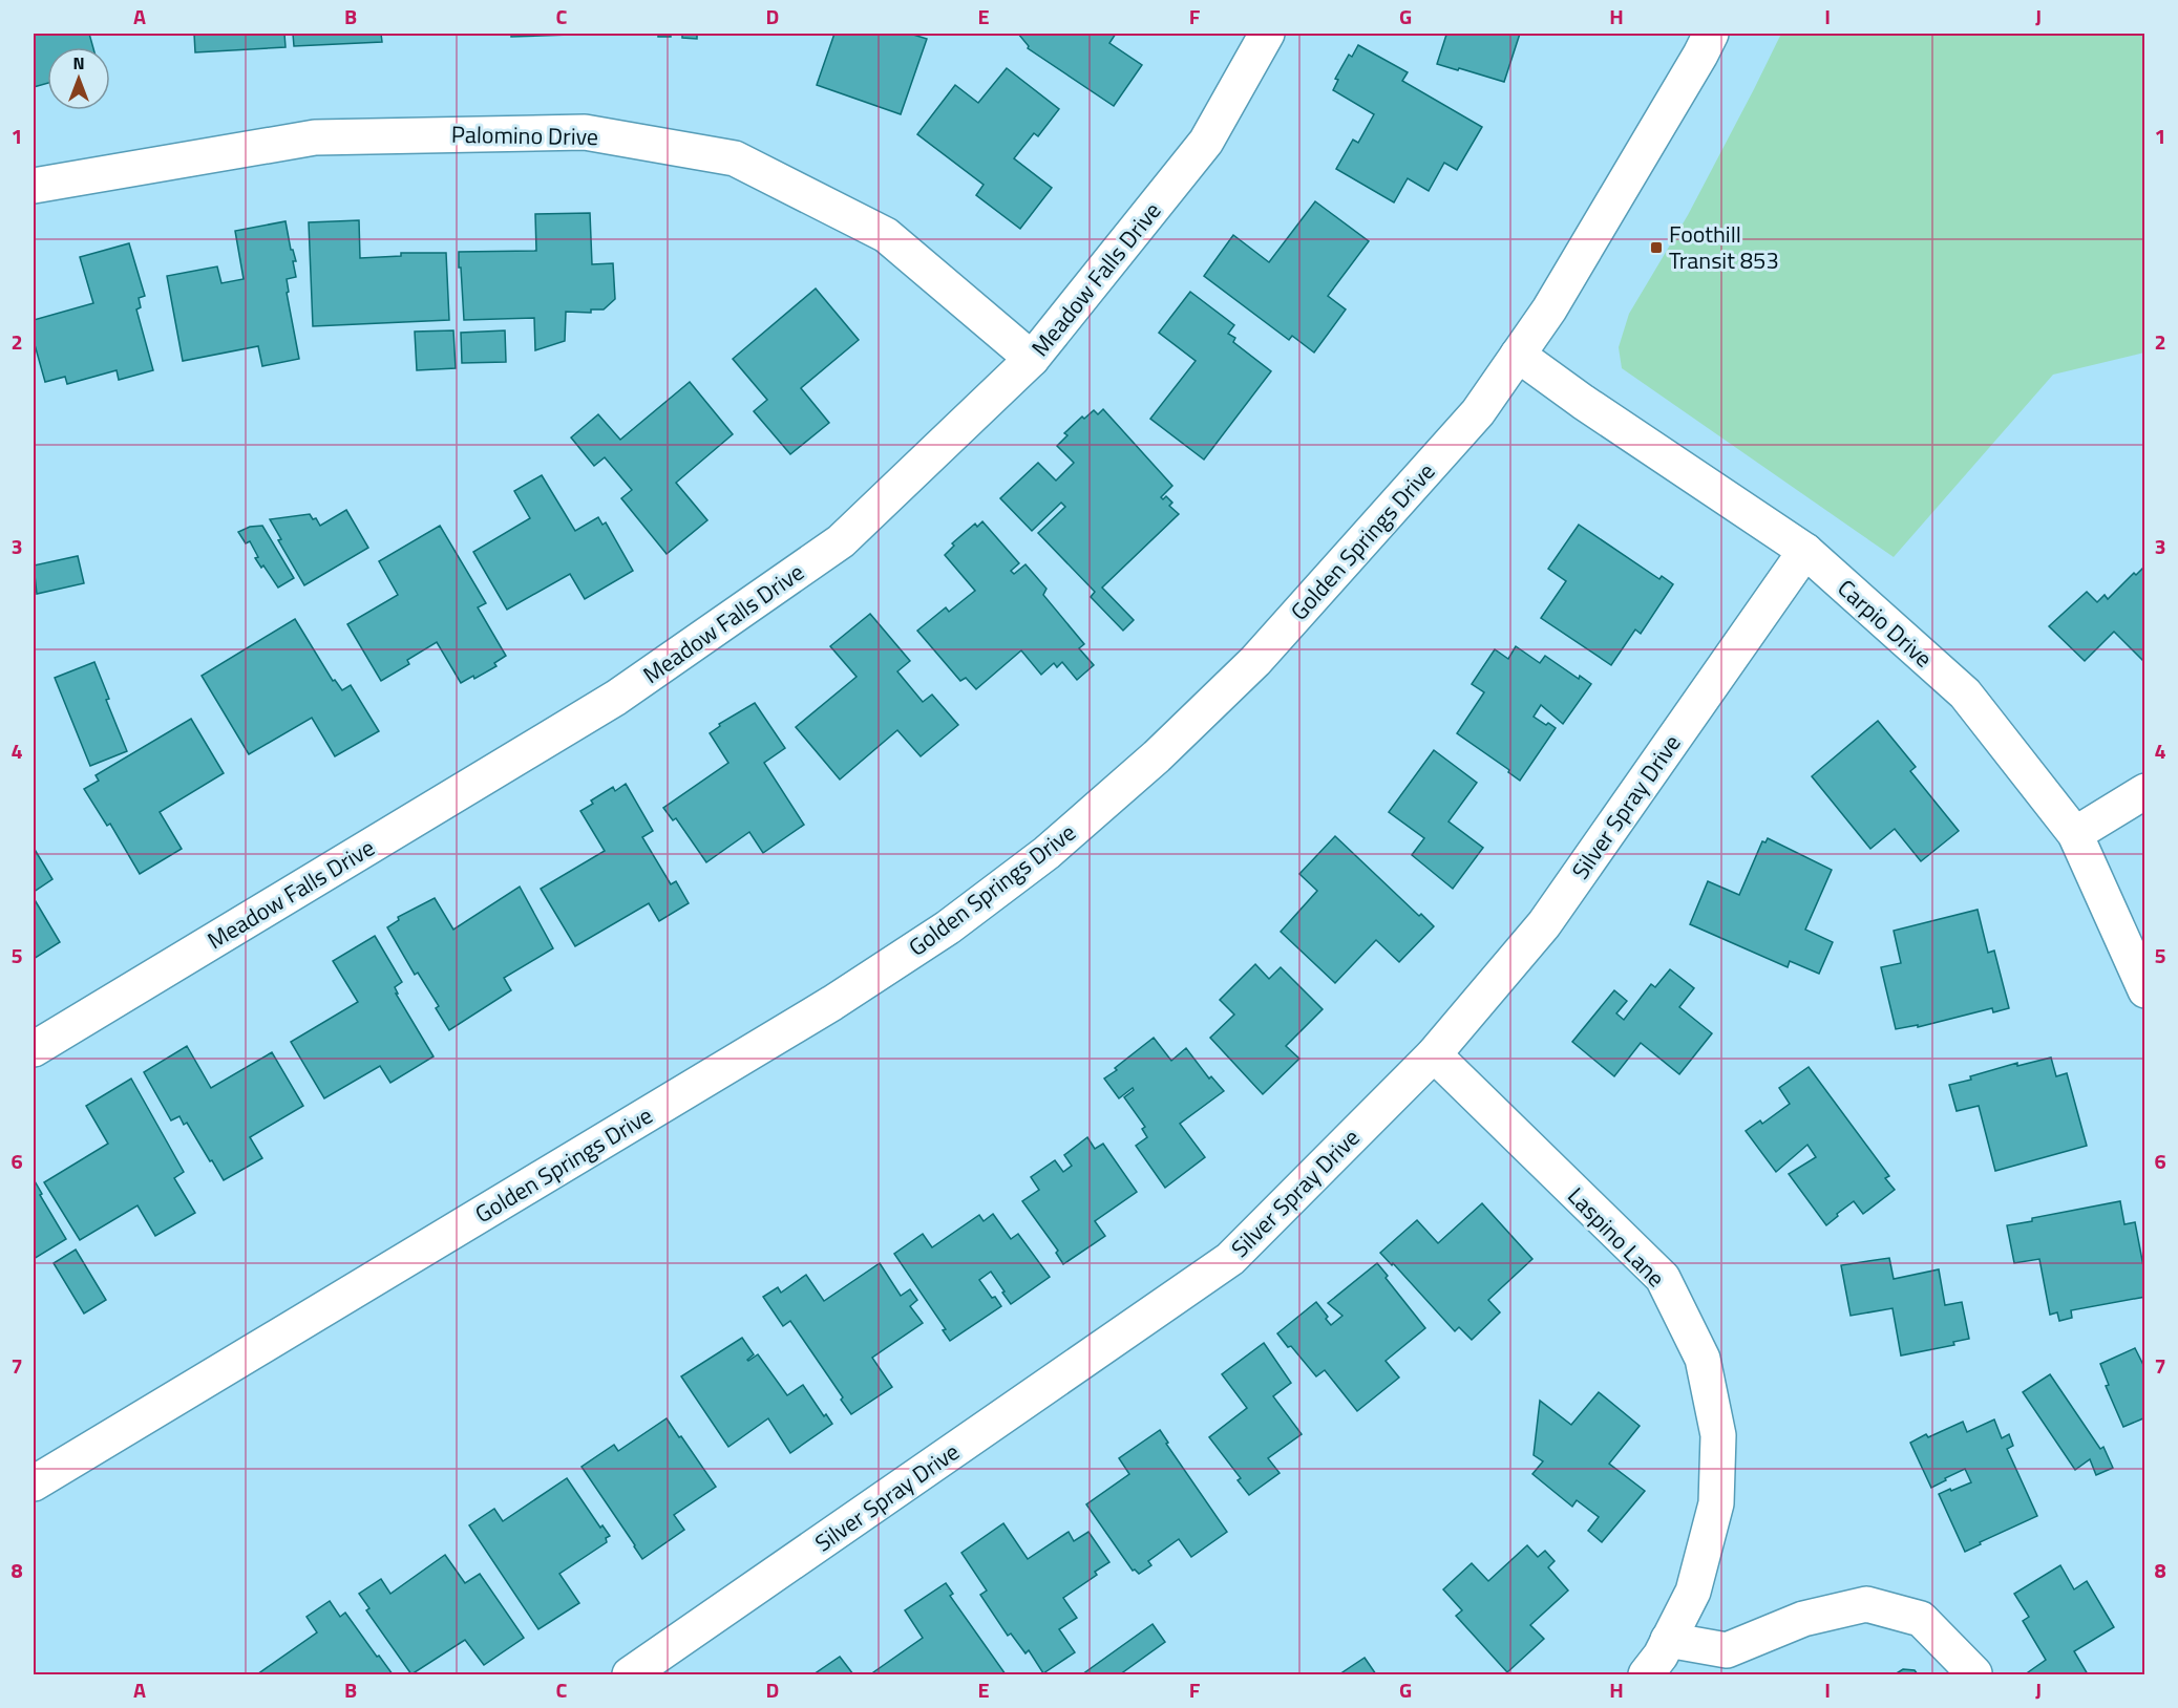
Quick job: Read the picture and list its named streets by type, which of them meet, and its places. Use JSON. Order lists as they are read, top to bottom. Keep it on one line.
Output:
{"streets":{"street":["Palomino Drive","Meadow Falls Drive","Golden Springs Drive","Carpio Drive","Silver Spray Drive","Laspino Lane"]},"crossings":[["Palomino Drive","Meadow Falls Drive"],["Golden Springs Drive","Carpio Drive"],["Carpio Drive","Silver Spray Drive"],["Silver Spray Drive","Laspino Lane"]],"places":{"transit":["Foothill Transit 853"]},"north":"top","grid":{"columns":["A","B","C","D","E","F","G","H","I","J"],"rows":["1","2","3","4","5","6","7","8"]}}
